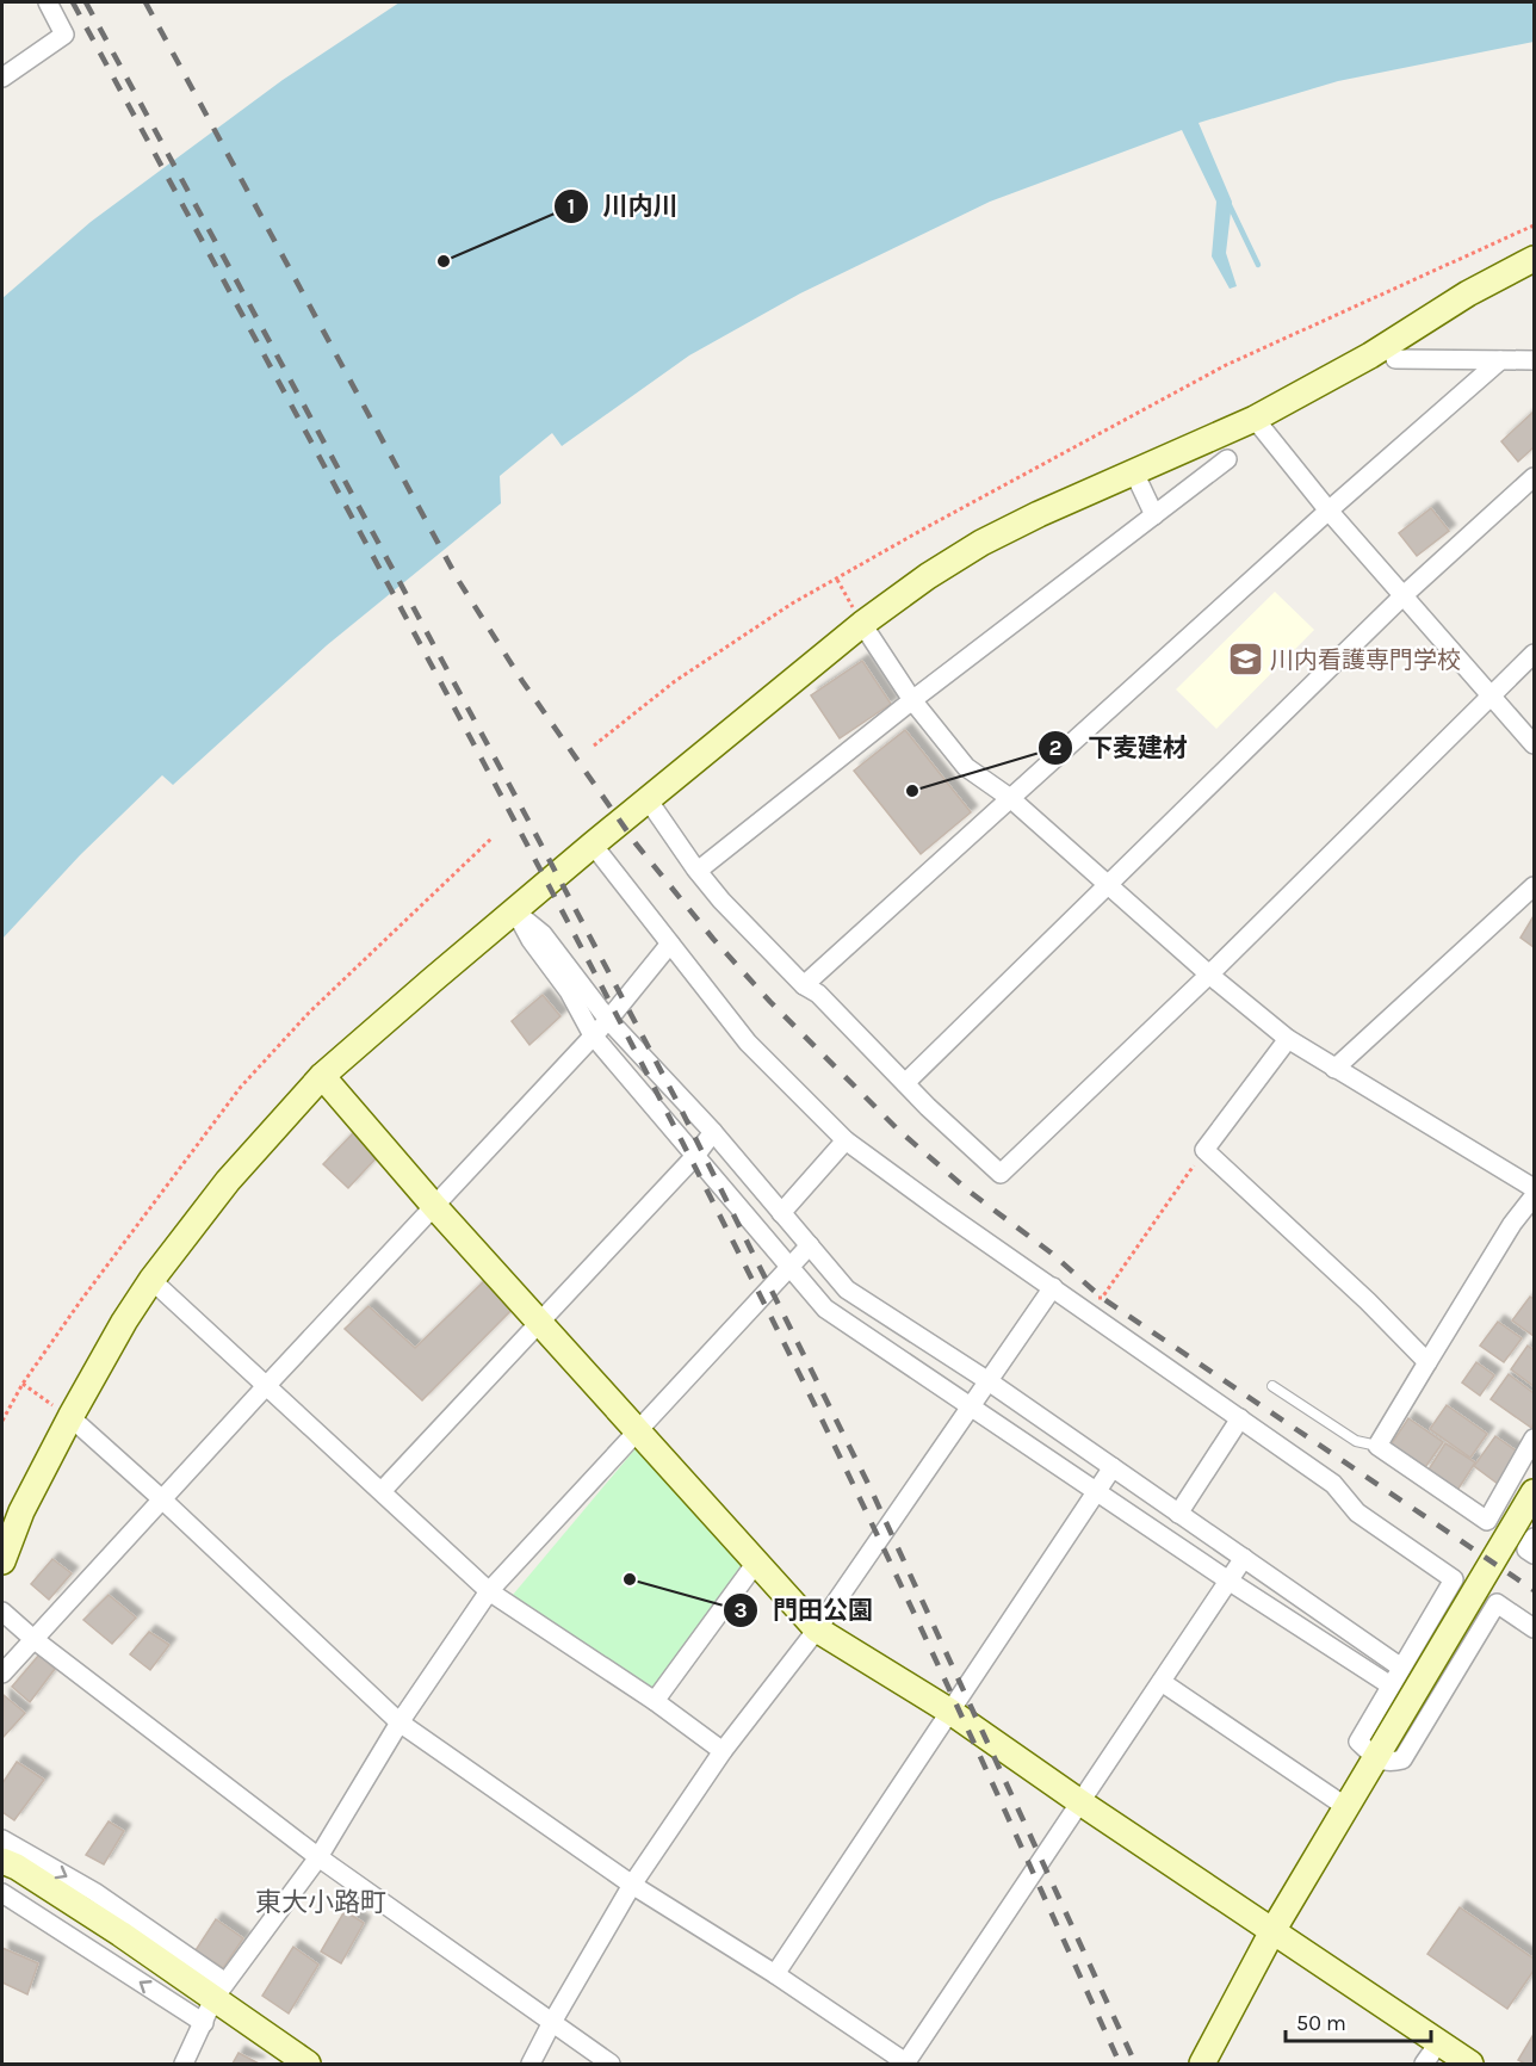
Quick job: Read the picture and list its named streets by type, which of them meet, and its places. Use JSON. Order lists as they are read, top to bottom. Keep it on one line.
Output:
{"districts":["東大小路町"],"places":{"other":["川内川","下麦建材","門田公園"],"school or university":["川内看護専門学校"]},"scale_bar":"50 m"}
